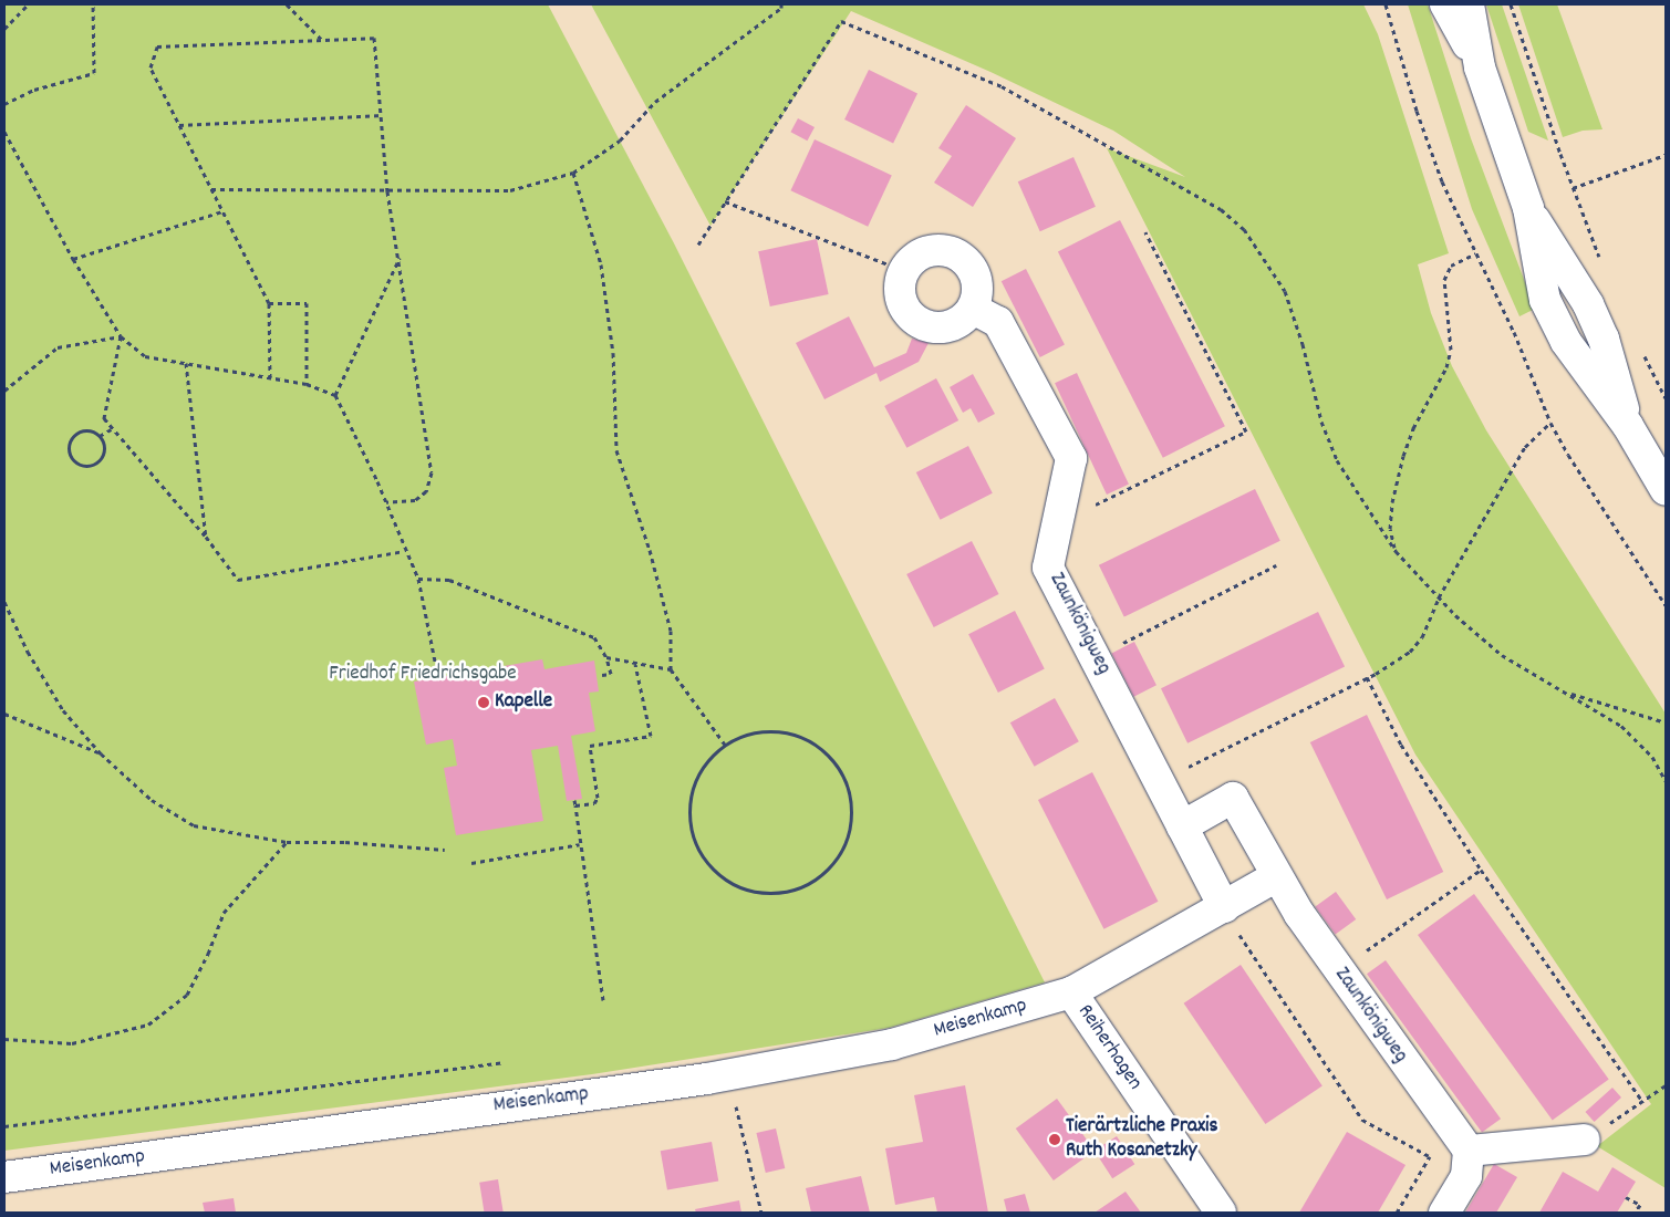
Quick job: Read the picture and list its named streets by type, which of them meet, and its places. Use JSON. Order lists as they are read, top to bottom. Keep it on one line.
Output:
{"streets":{"street":["Zaunkönigweg","Meisenkamp","Reiherhagen"]},"crossings":[["Meisenkamp","Reiherhagen"]],"parks":["Friedhof Friedrichsgabe"],"places":["Kapelle","Tierärtzliche Praxis Ruth Kosanetzky"]}
